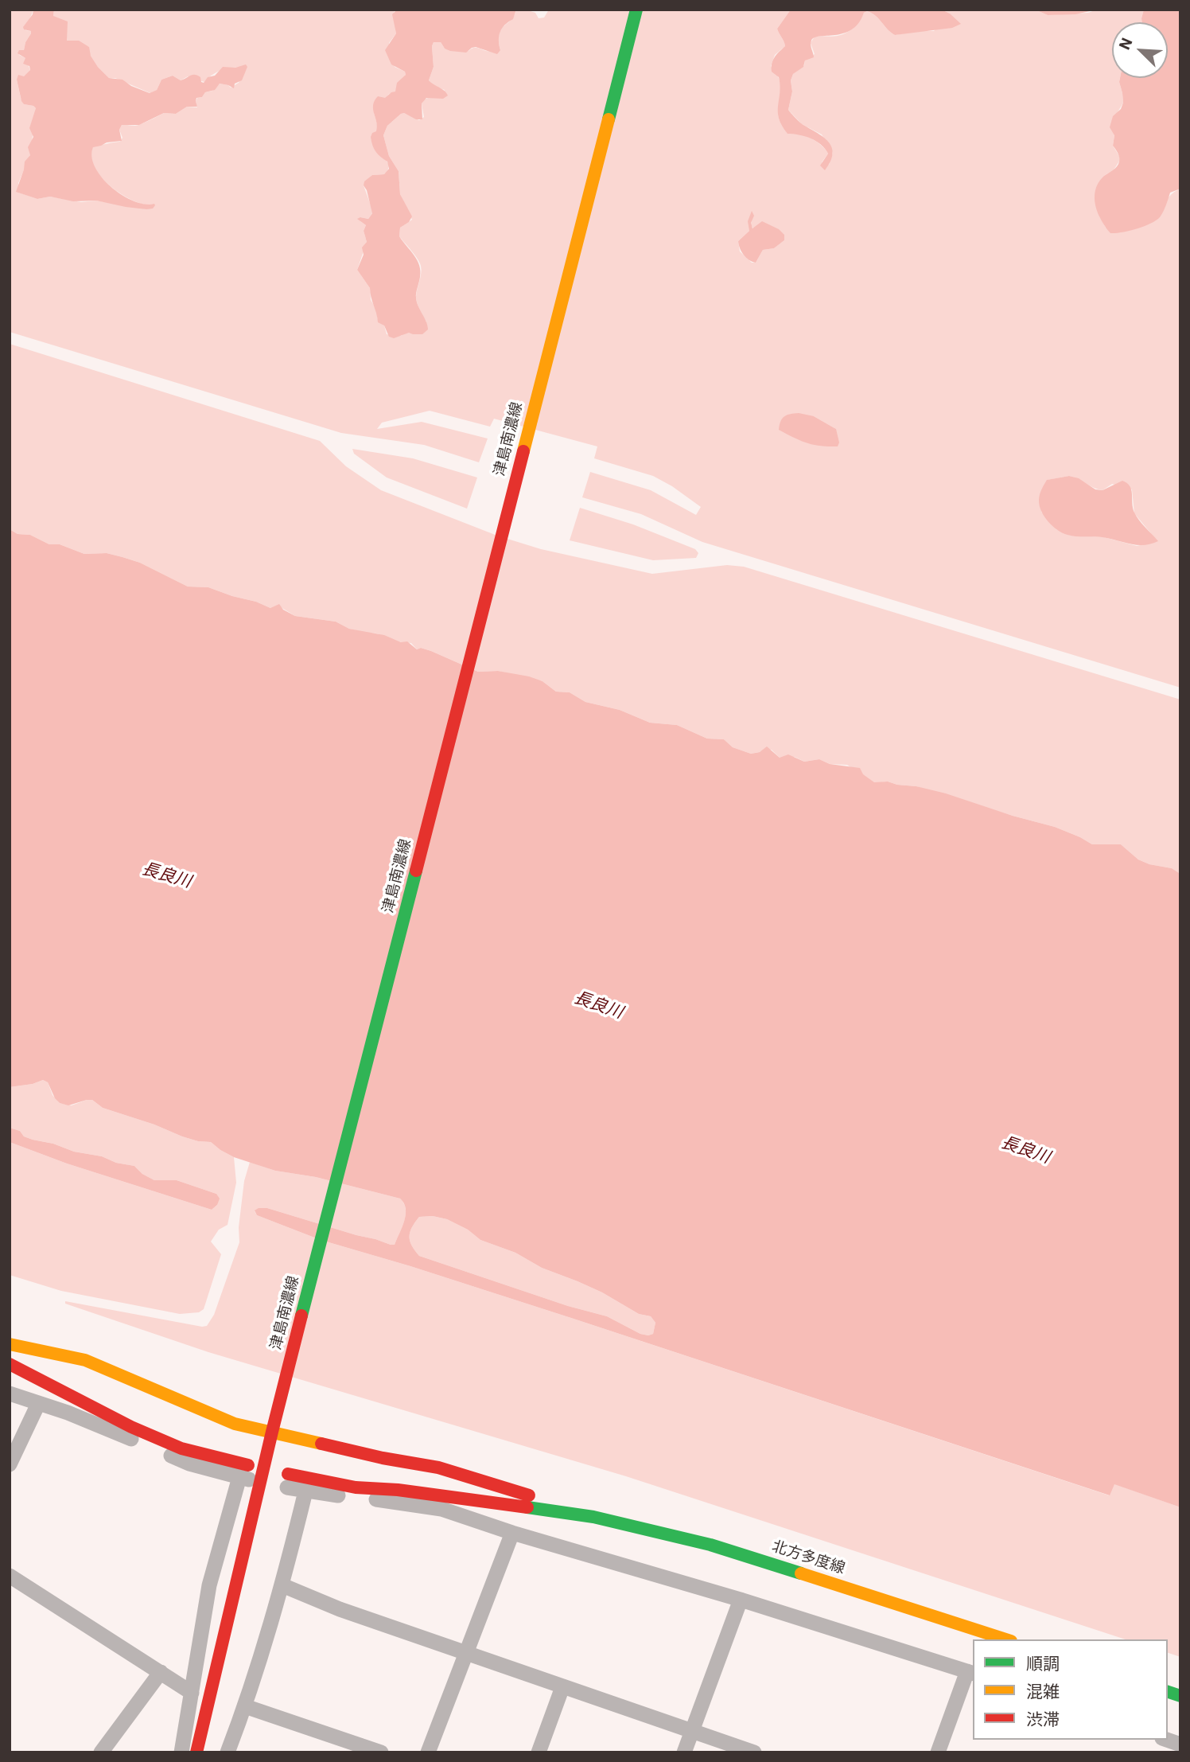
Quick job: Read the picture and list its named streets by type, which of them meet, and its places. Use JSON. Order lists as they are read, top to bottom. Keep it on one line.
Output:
{"streets":{"main road":["津島南濃線","北方多度線"]},"water":["長良川"],"legend":["順調","混雑","渋滞"],"north":"top left"}
